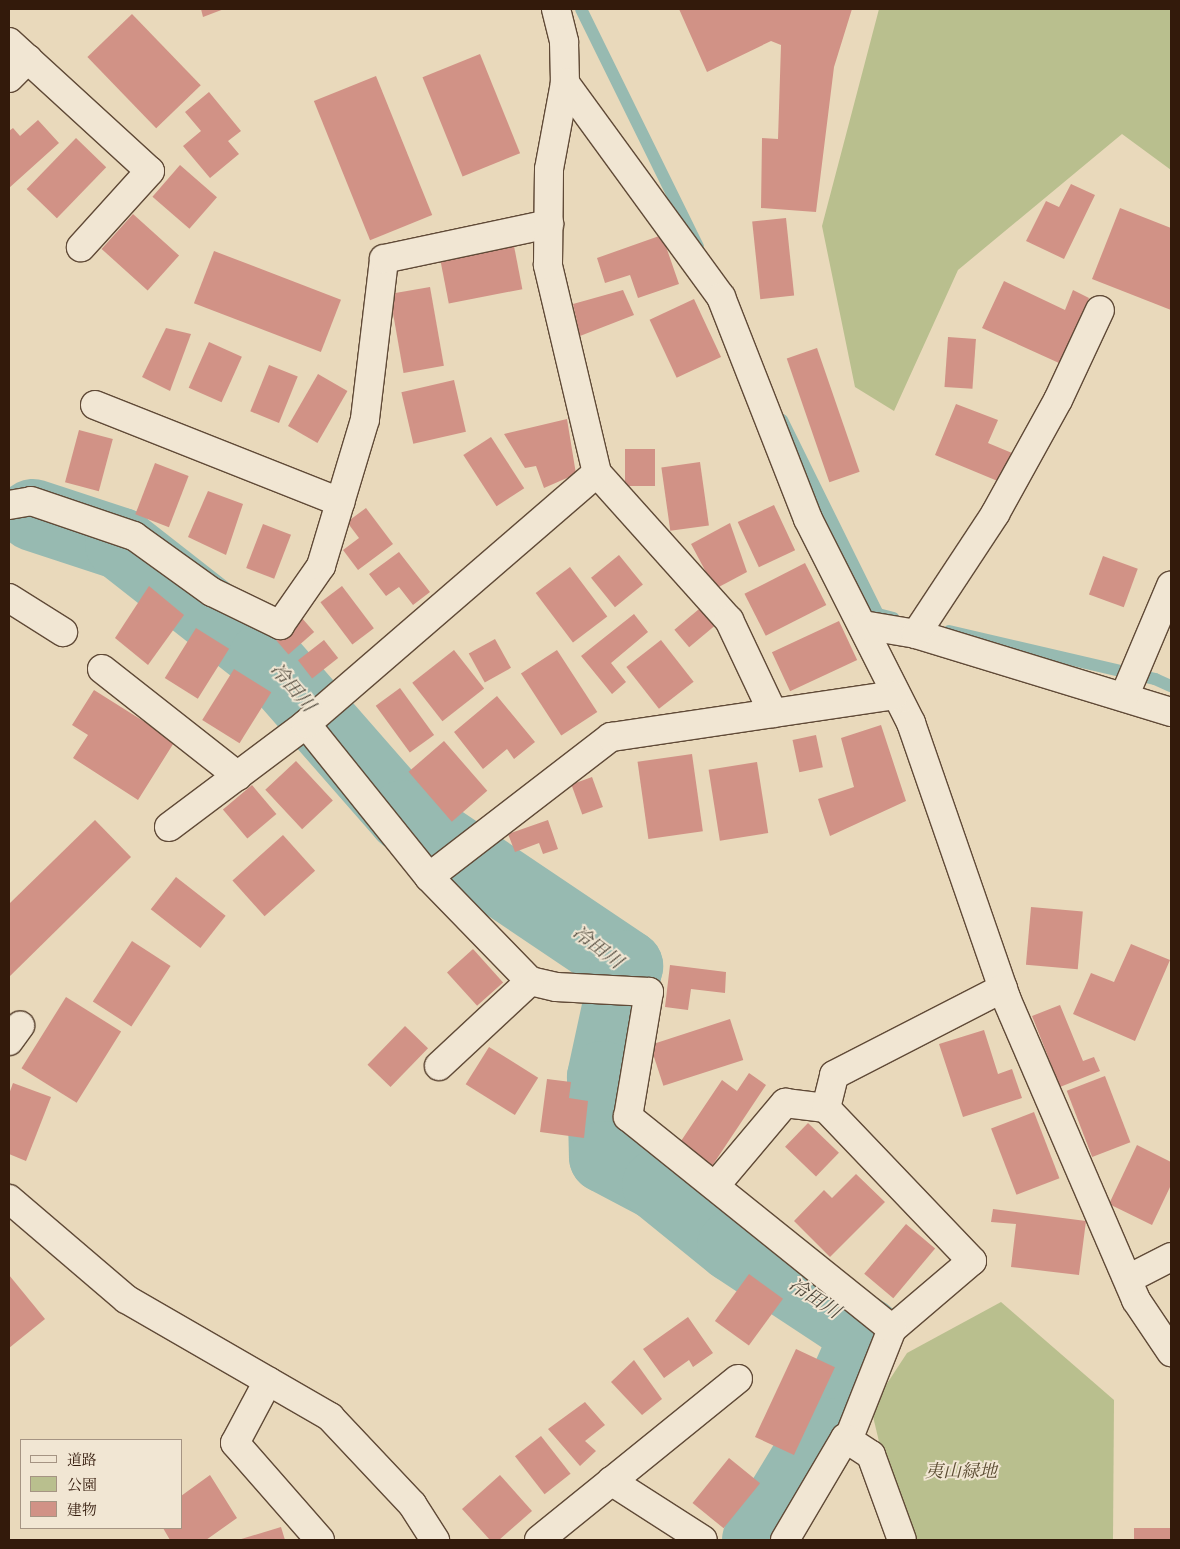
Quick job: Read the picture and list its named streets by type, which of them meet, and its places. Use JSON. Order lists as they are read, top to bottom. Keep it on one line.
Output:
{"water":["冷田川"],"parks":["夷山緑地"],"legend":["道路","公園","建物"]}
